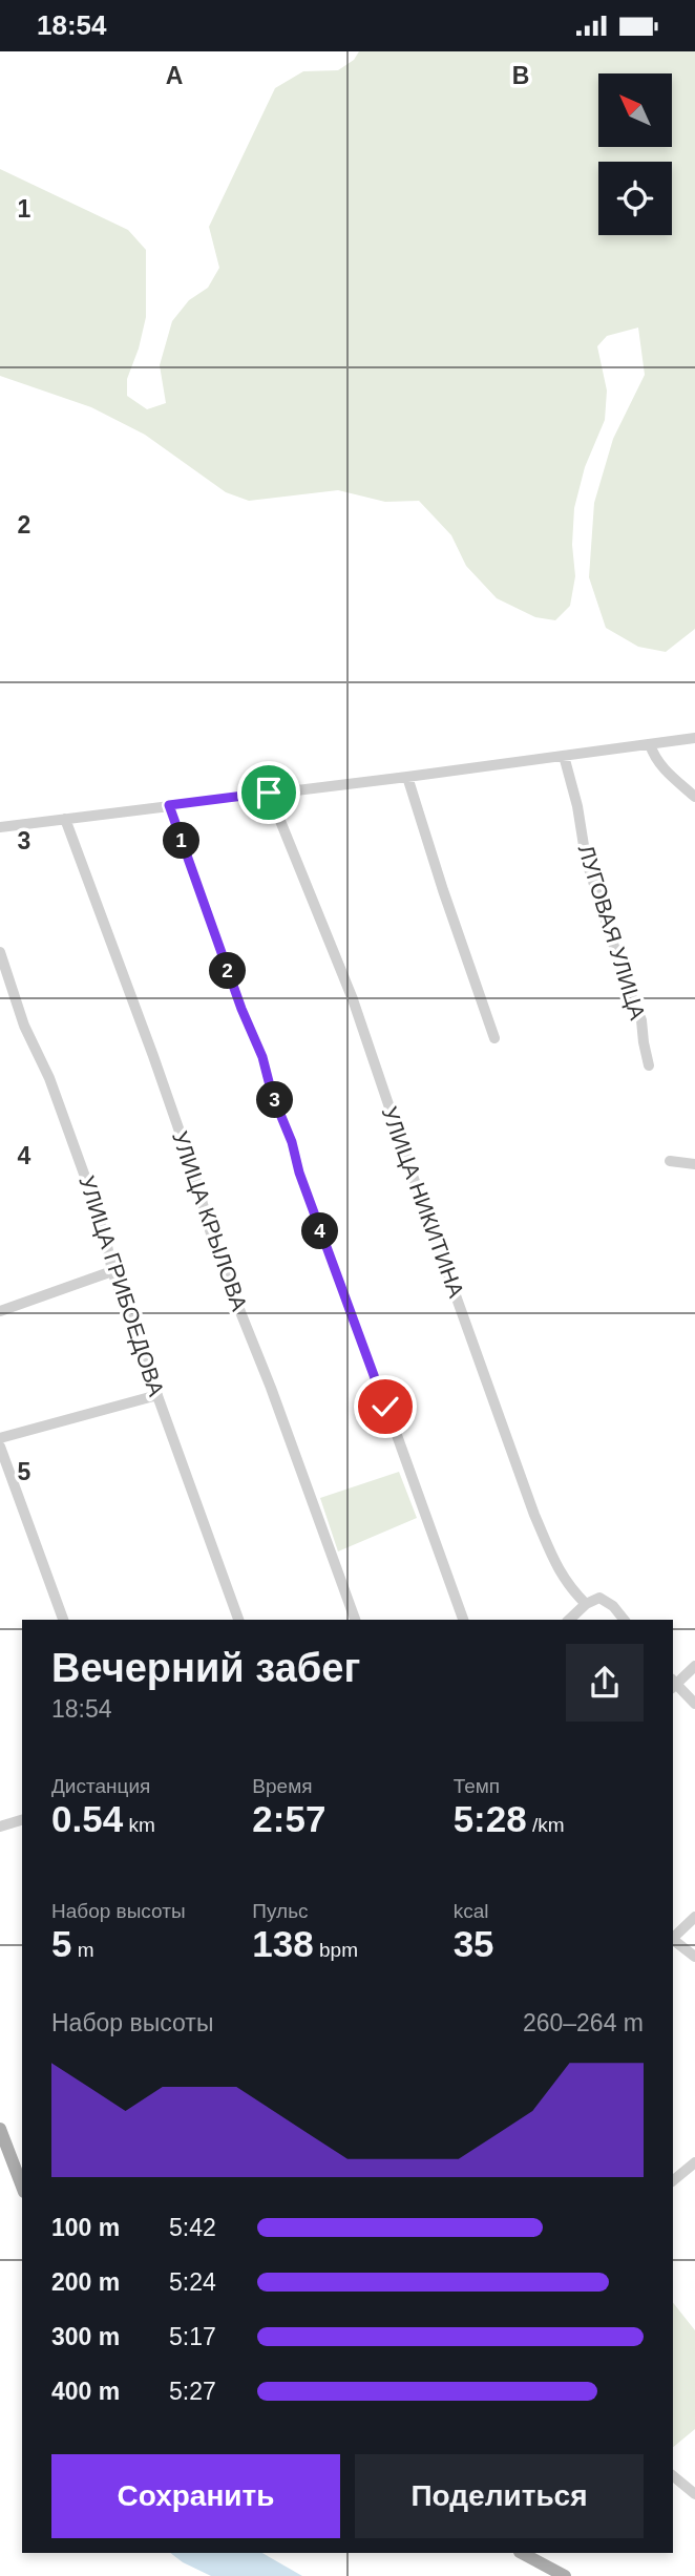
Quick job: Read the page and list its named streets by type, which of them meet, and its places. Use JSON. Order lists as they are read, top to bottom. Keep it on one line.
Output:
{"streets":{"street":["ЛУГОВАЯ УЛИЦА","УЛИЦА НИКИТИНА","УЛИЦА КРЫЛОВА","УЛИЦА ГРИБОЕДОВА"]},"north":"top left","page":{"status":"18:54","pins":["1","2","3","4"],"heading":["Вечерний забег","18:54"],"stats":[["Дистанция","0.54 km"],["Время","2:57"],["Темп","5:28 /km"],["Набор высоты","5 m"],["Пульс","138 bpm"],["kcal","35"]],"chart":["Набор высоты","260–264 m"],"list":[{"name":"100 m","note":"5:42"},{"name":"200 m","note":"5:24"},{"name":"300 m","note":"5:17"},{"name":"400 m","note":"5:27"}],"buttons":["Сохранить","Поделиться"]},"grid":{"columns":["A","B"],"rows":["1","2","3","4","5"]}}
